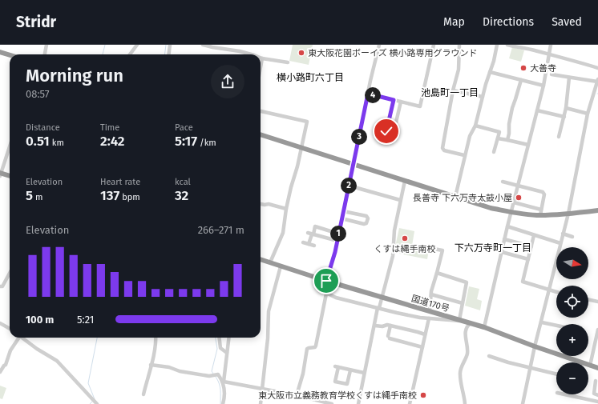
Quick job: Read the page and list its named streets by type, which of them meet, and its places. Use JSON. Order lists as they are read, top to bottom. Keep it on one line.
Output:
{"streets":{"highway":["国道170号"]},"districts":["横小路町六丁目","池島町一丁目","下六万寺町一丁目"],"places":["東大阪花園ボーイズ 横小路専用グラウンド","大善寺","長善寺 下六万寺太鼓小屋","くすは縄手南校","東大阪市立義務教育学校くすは縄手南校"],"north":"right","page":{"header":"Stridr","nav":["Map","Directions","Saved"],"heading":["Morning run","08:57"],"pins":["4","3","2","1"],"stats":[["Distance","0.51 km"],["Time","2:42"],["Pace","5:17 /km"],["Elevation","5 m"],["Heart rate","137 bpm"],["kcal","32"]],"chart":["Elevation","266–271 m"],"map_buttons":["+","−"],"list":[{"name":"100 m","note":"5:21"}]}}
